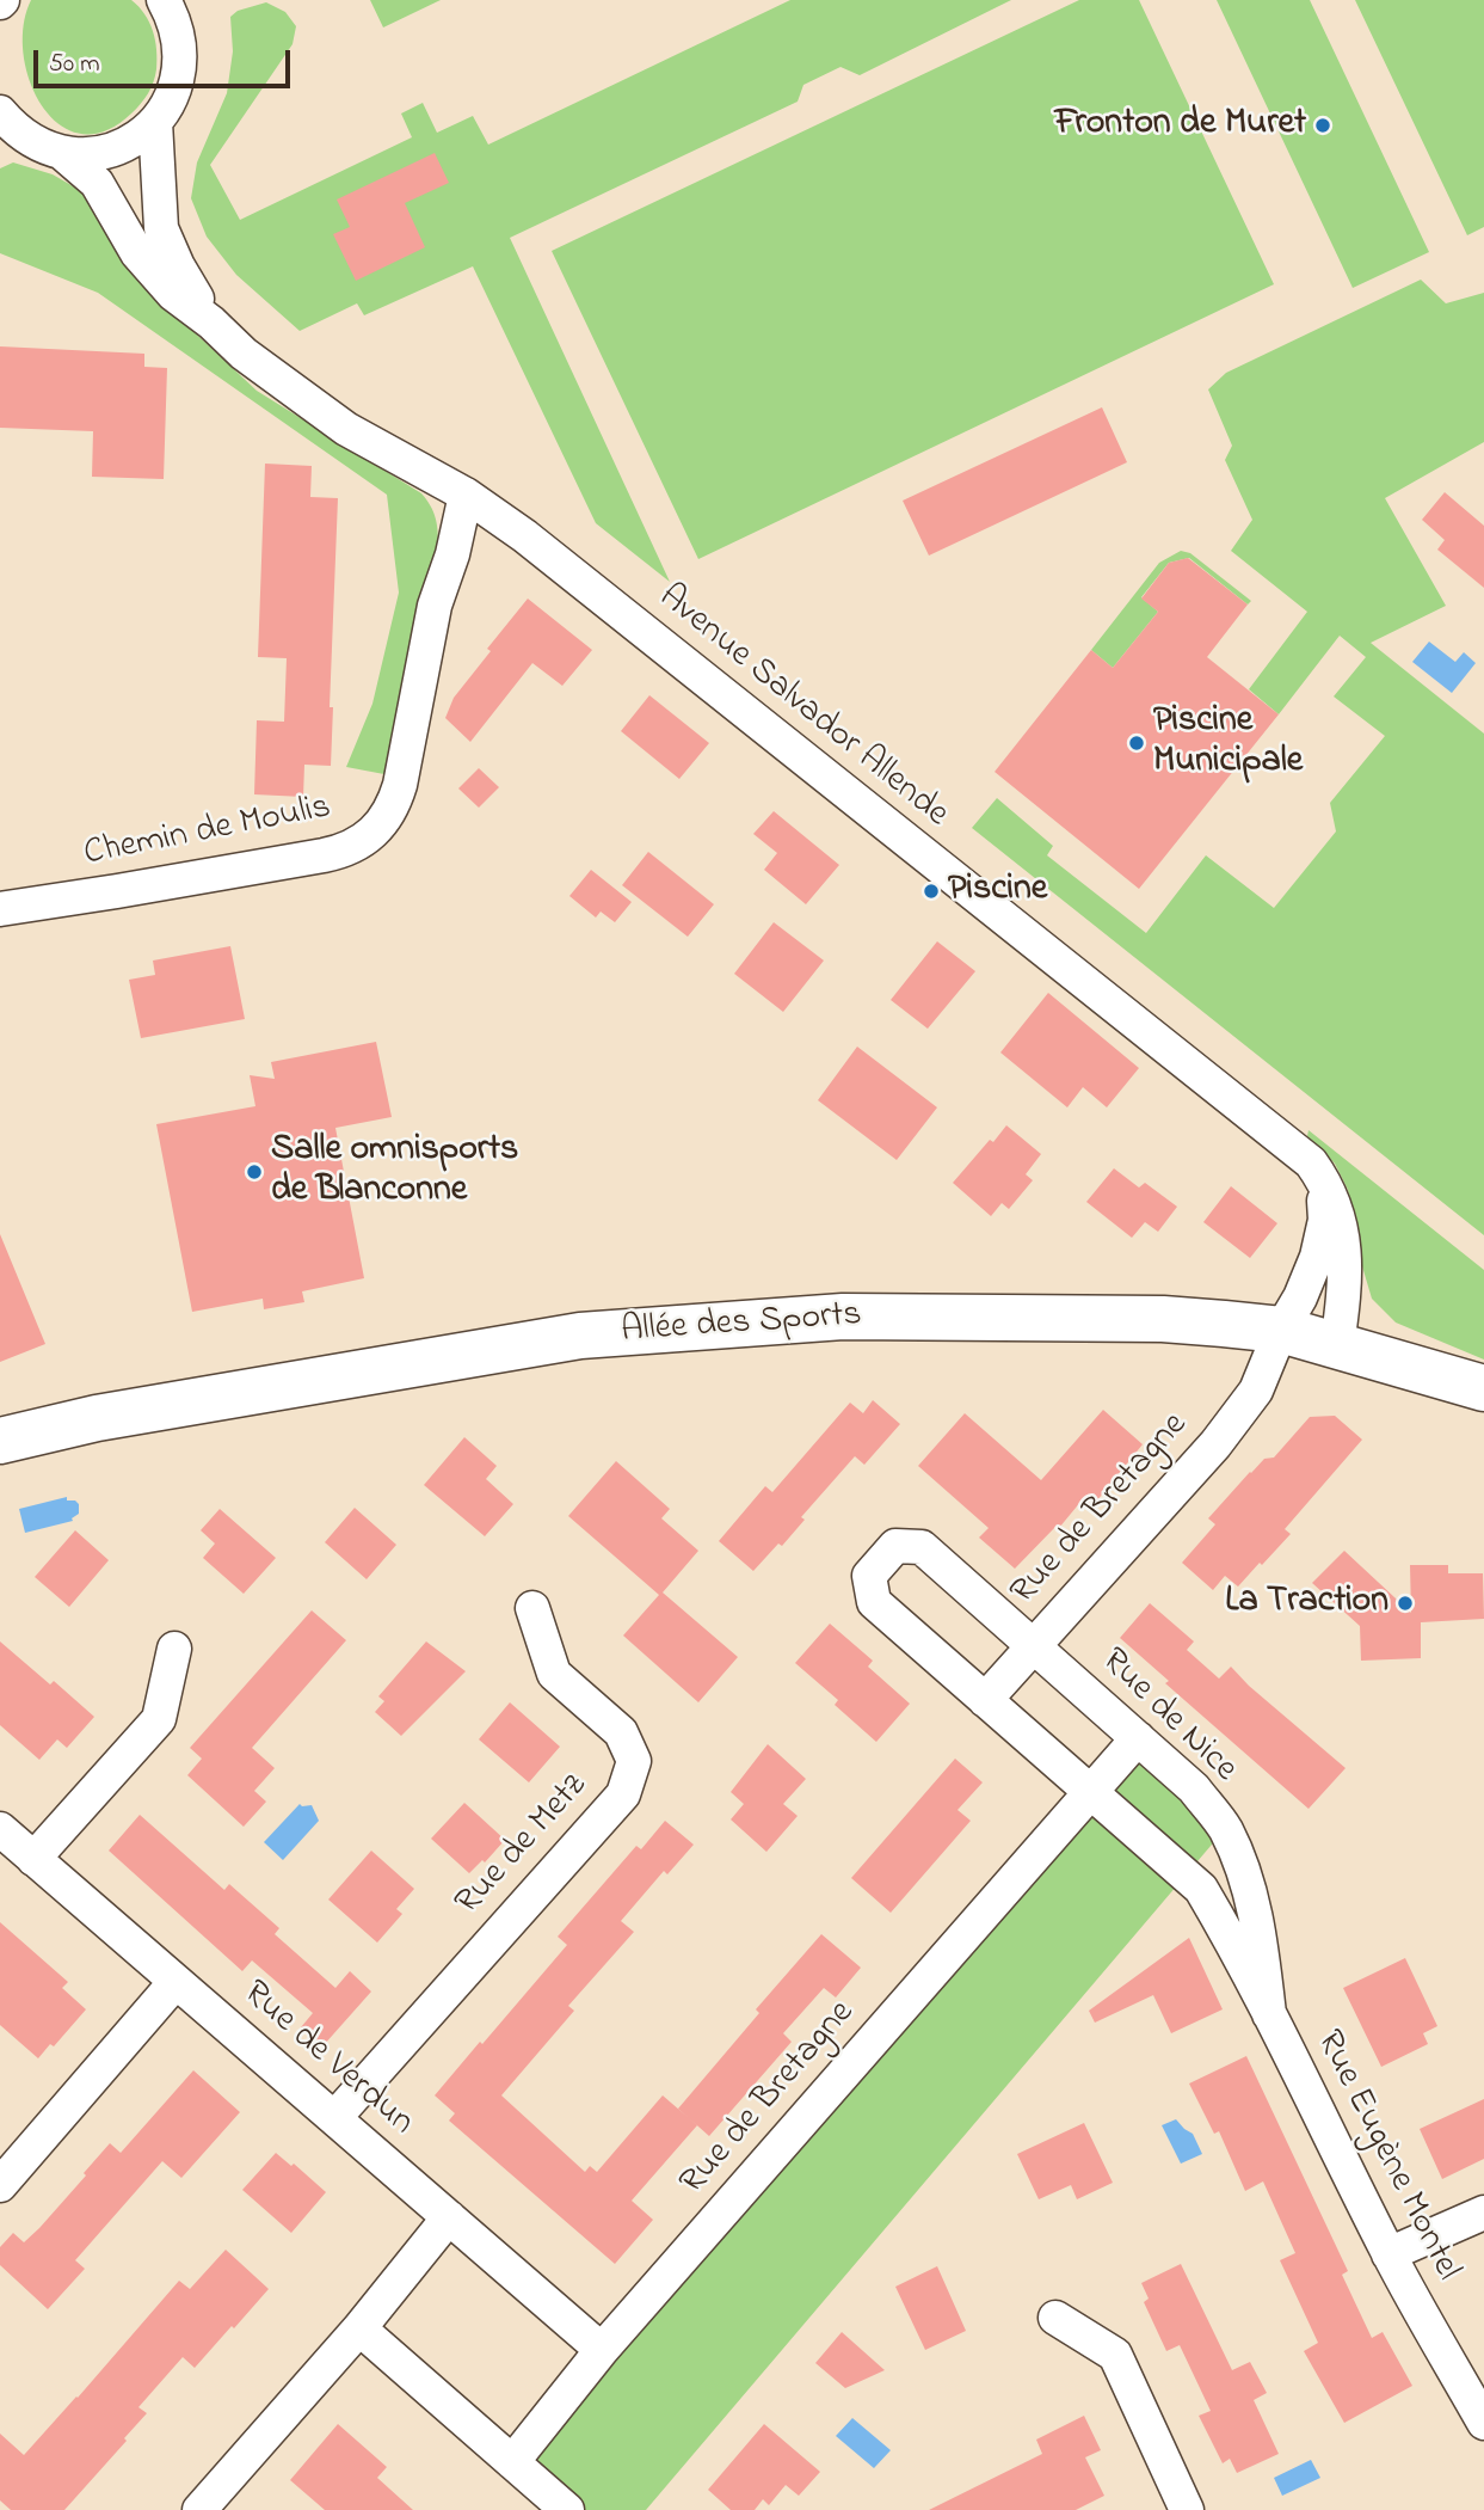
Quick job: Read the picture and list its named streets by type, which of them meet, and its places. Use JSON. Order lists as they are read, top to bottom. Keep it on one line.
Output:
{"streets":{"street":["Avenue Salvador Allende","Chemin de Moulis","Allée des Sports","Rue de Bretagne","Rue de Nice","Rue de Metz","Rue de Verdun","Rue Eugène Montel"]},"crossings":[["Avenue Salvador Allende","Chemin de Moulis"],["Avenue Salvador Allende","Allée des Sports"],["Allée des Sports","Rue de Bretagne"],["Rue de Bretagne","Rue de Nice"],["Rue de Bretagne","Rue de Verdun"],["Rue de Nice","Rue Eugène Montel"],["Rue de Metz","Rue de Verdun"]],"places":["Fronton de Muret","Piscine Municipale","Piscine","Salle omnisports de Blanconne","La Traction"],"scale_bar":"50 m"}
